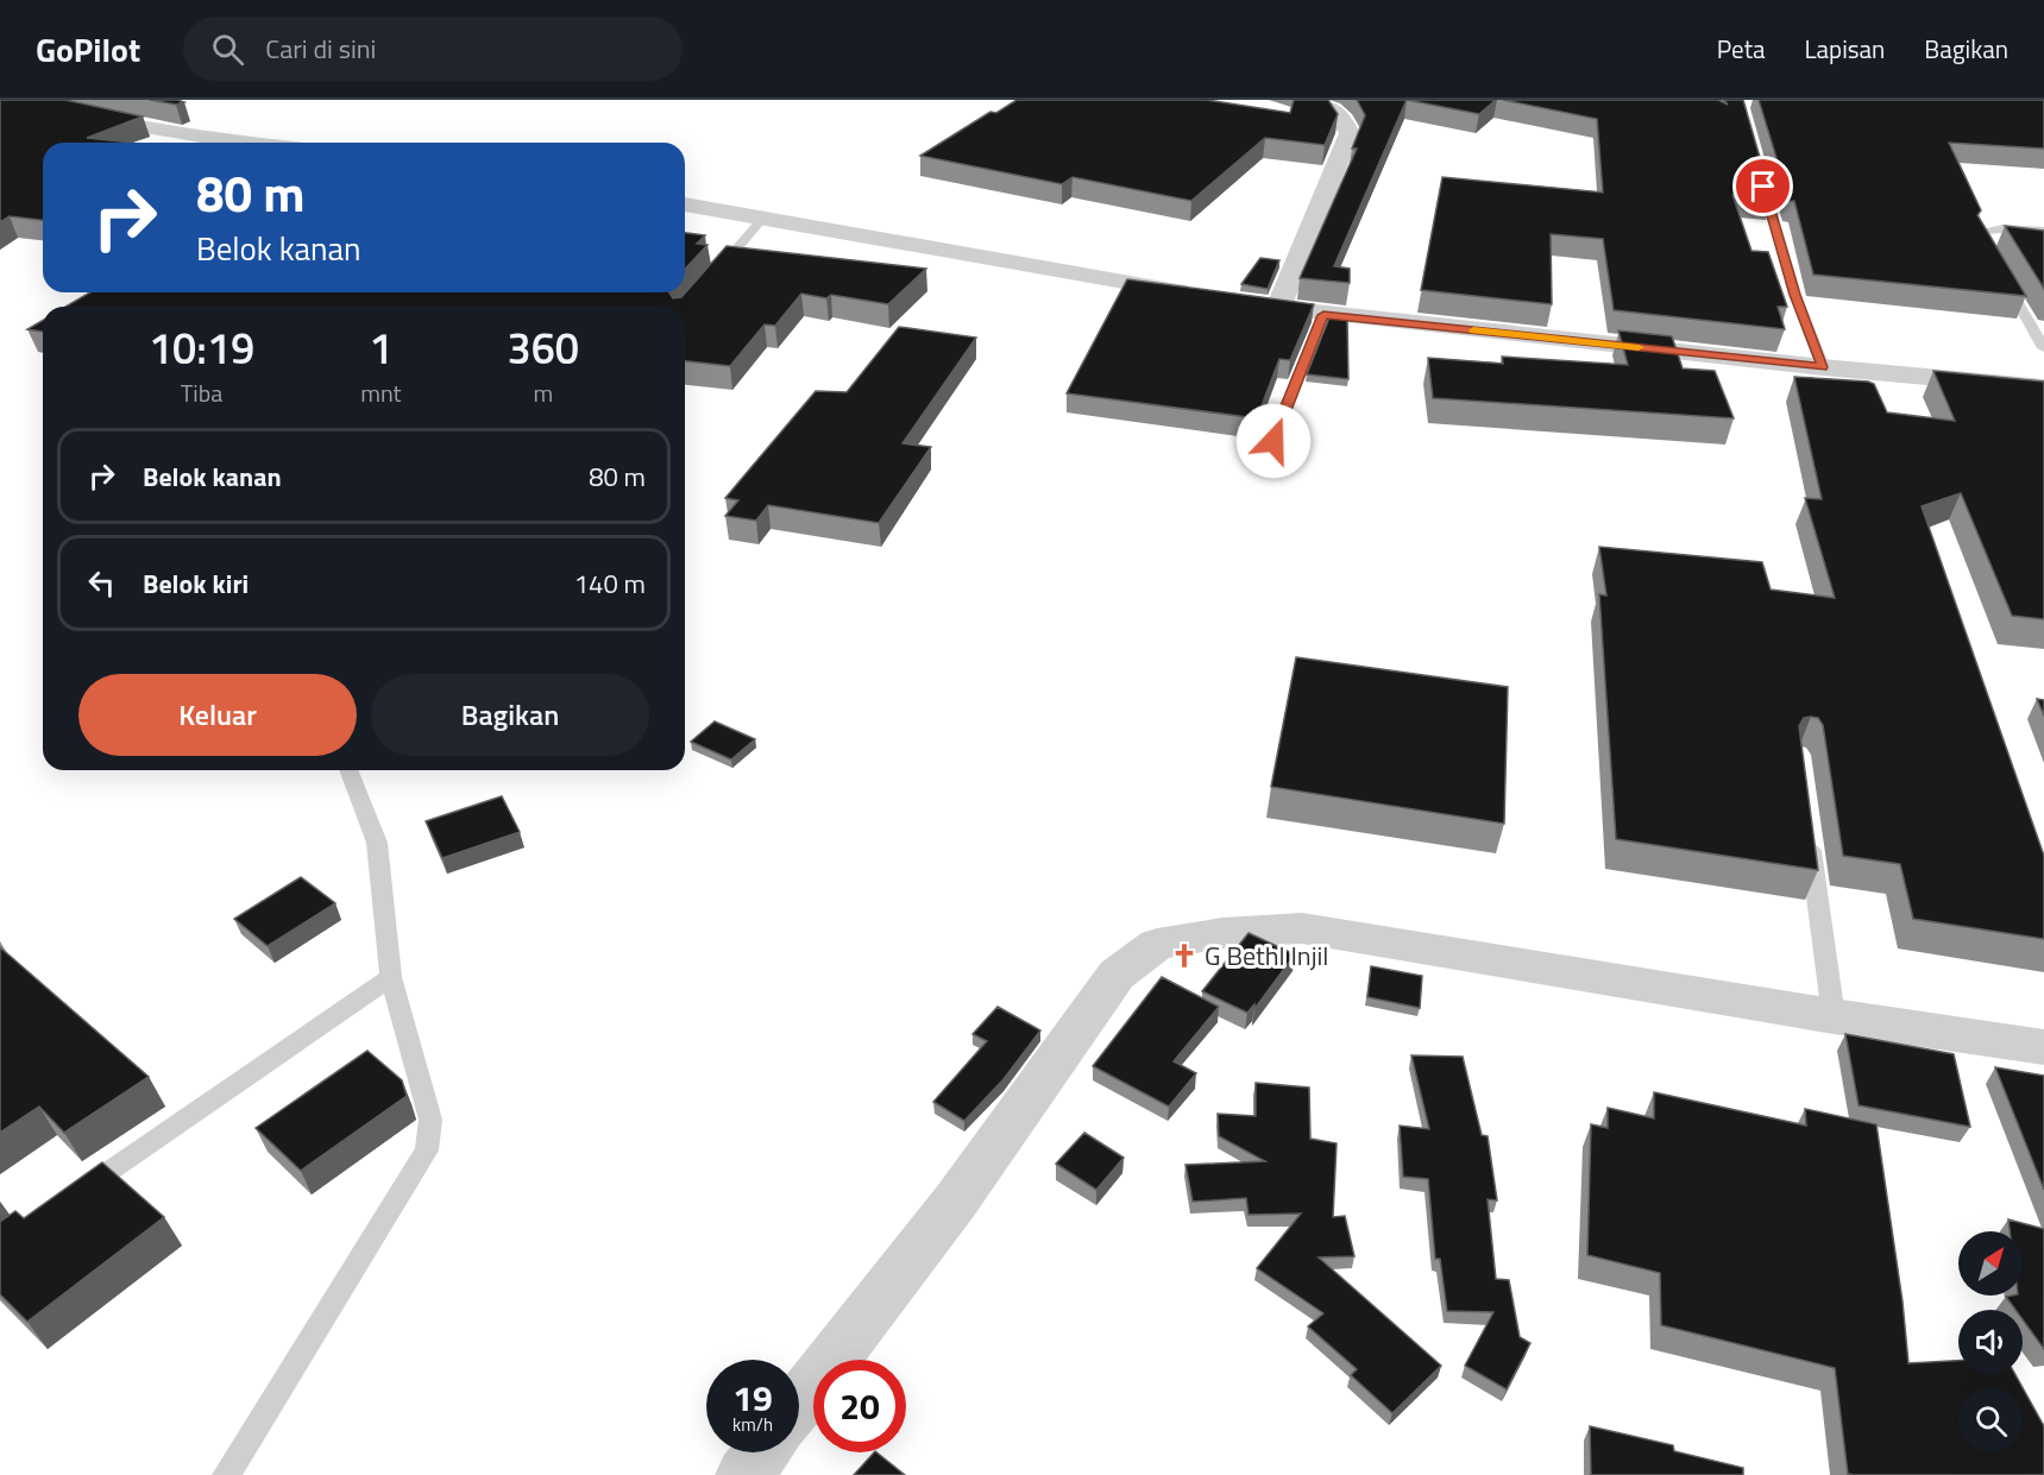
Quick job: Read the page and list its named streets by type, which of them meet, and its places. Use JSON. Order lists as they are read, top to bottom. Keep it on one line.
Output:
{"places":{"church":["G Bethl Injil"]},"north":"top right","page":{"header":"GoPilot","search":"Cari di sini","nav":["Peta","Lapisan","Bagikan"],"turn":["80 m","Belok kanan"],"eta":["10:19","Tiba","1","mnt","360","m"],"list":[{"name":"Belok kanan","value":"80 m"},{"name":"Belok kiri","value":"140 m"}],"buttons":["Keluar","Bagikan"],"speed":"19 km/h","limit":"20"}}
